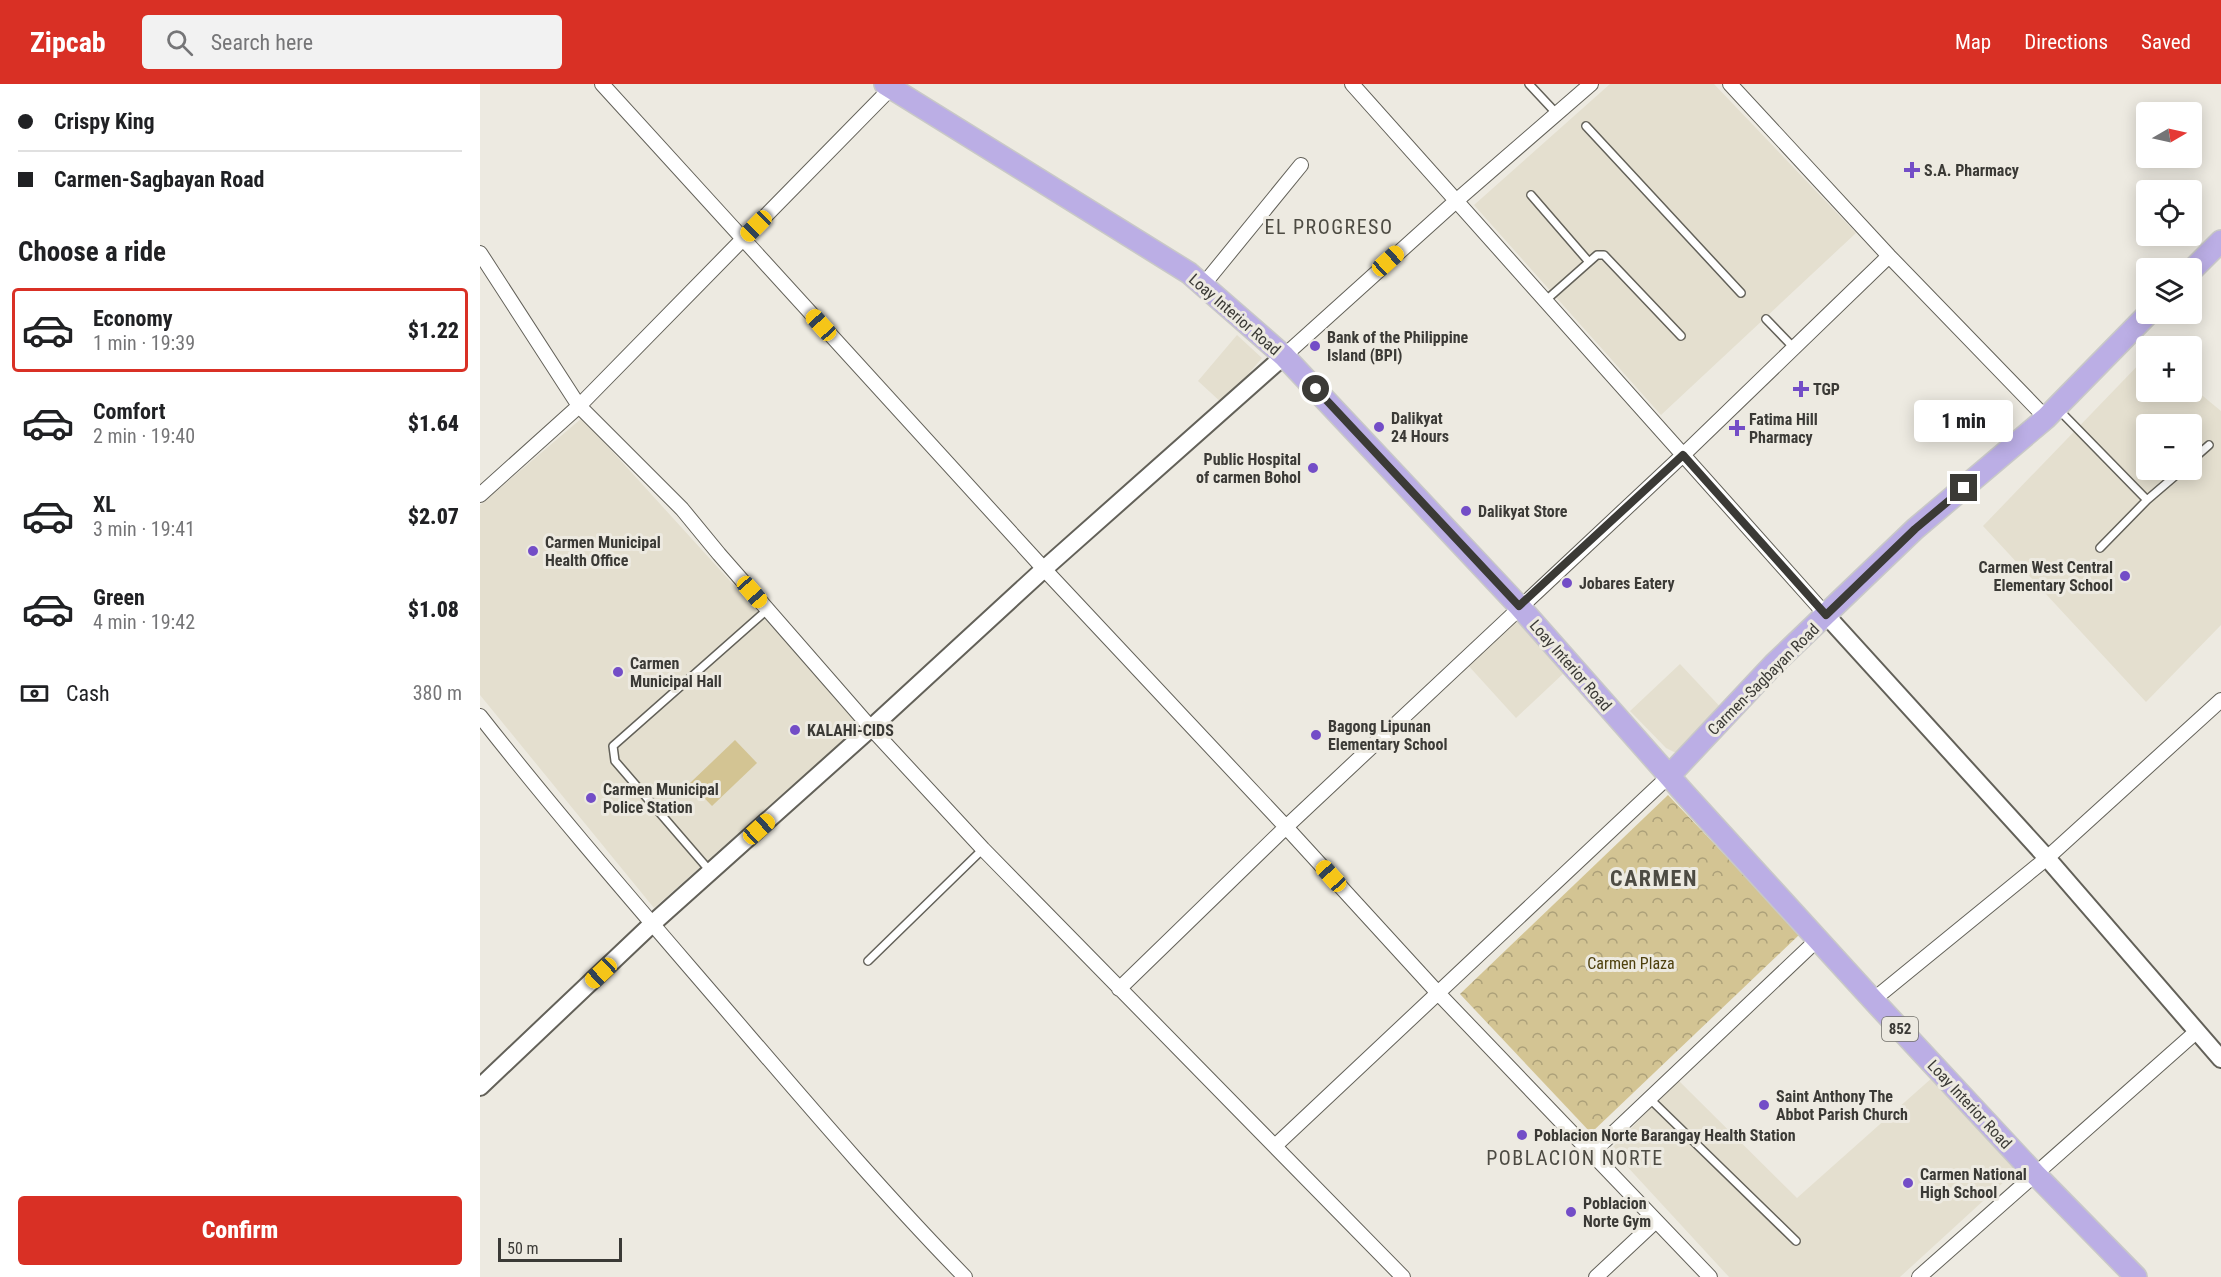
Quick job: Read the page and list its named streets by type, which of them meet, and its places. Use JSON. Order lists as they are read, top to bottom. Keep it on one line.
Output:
{"streets":{"main road":["Loay Interior Road","Carmen-Sagbayan Road","852"]},"crossings":[["Loay Interior Road","Carmen-Sagbayan Road"]],"districts":["EL PROGRESO","CARMEN","POBLACION NORTE"],"parks":["Carmen Plaza"],"places":{"health":["S.A. Pharmacy","TGP","Fatima Hill Pharmacy"],"other":["Bank of the Philippine Island (BPI)","Dalikyat 24 Hours","Public Hospital of carmen Bohol","Dalikyat Store","Carmen Municipal Health Office","Carmen West Central Elementary School","Jobares Eatery","Carmen Municipal Hall","KALAHI-CIDS","Bagong Lipunan Elementary School","Carmen Municipal Police Station","Saint Anthony The Abbot Parish Church","Poblacion Norte Barangay Health Station","Carmen National High School","Poblacion Norte Gym"]},"scale_bar":"50 m","north":"right","page":{"header":"Zipcab","search":"Search here","nav":["Map","Directions","Saved"],"banner":["Crispy King","Carmen-Sagbayan Road"],"map_buttons":["+","−"],"heading":"Choose a ride","list":[{"name":"Economy","note":"1 min · 19:39","value":"$1.22"},{"name":"Comfort","note":"2 min · 19:40","value":"$1.64"},{"name":"XL","note":"3 min · 19:41","value":"$2.07"},{"name":"Green","note":"4 min · 19:42","value":"$1.08"}],"bubble":"1 min","pay":["Cash","380 m"],"buttons":"Confirm","scale":"50 m"}}
